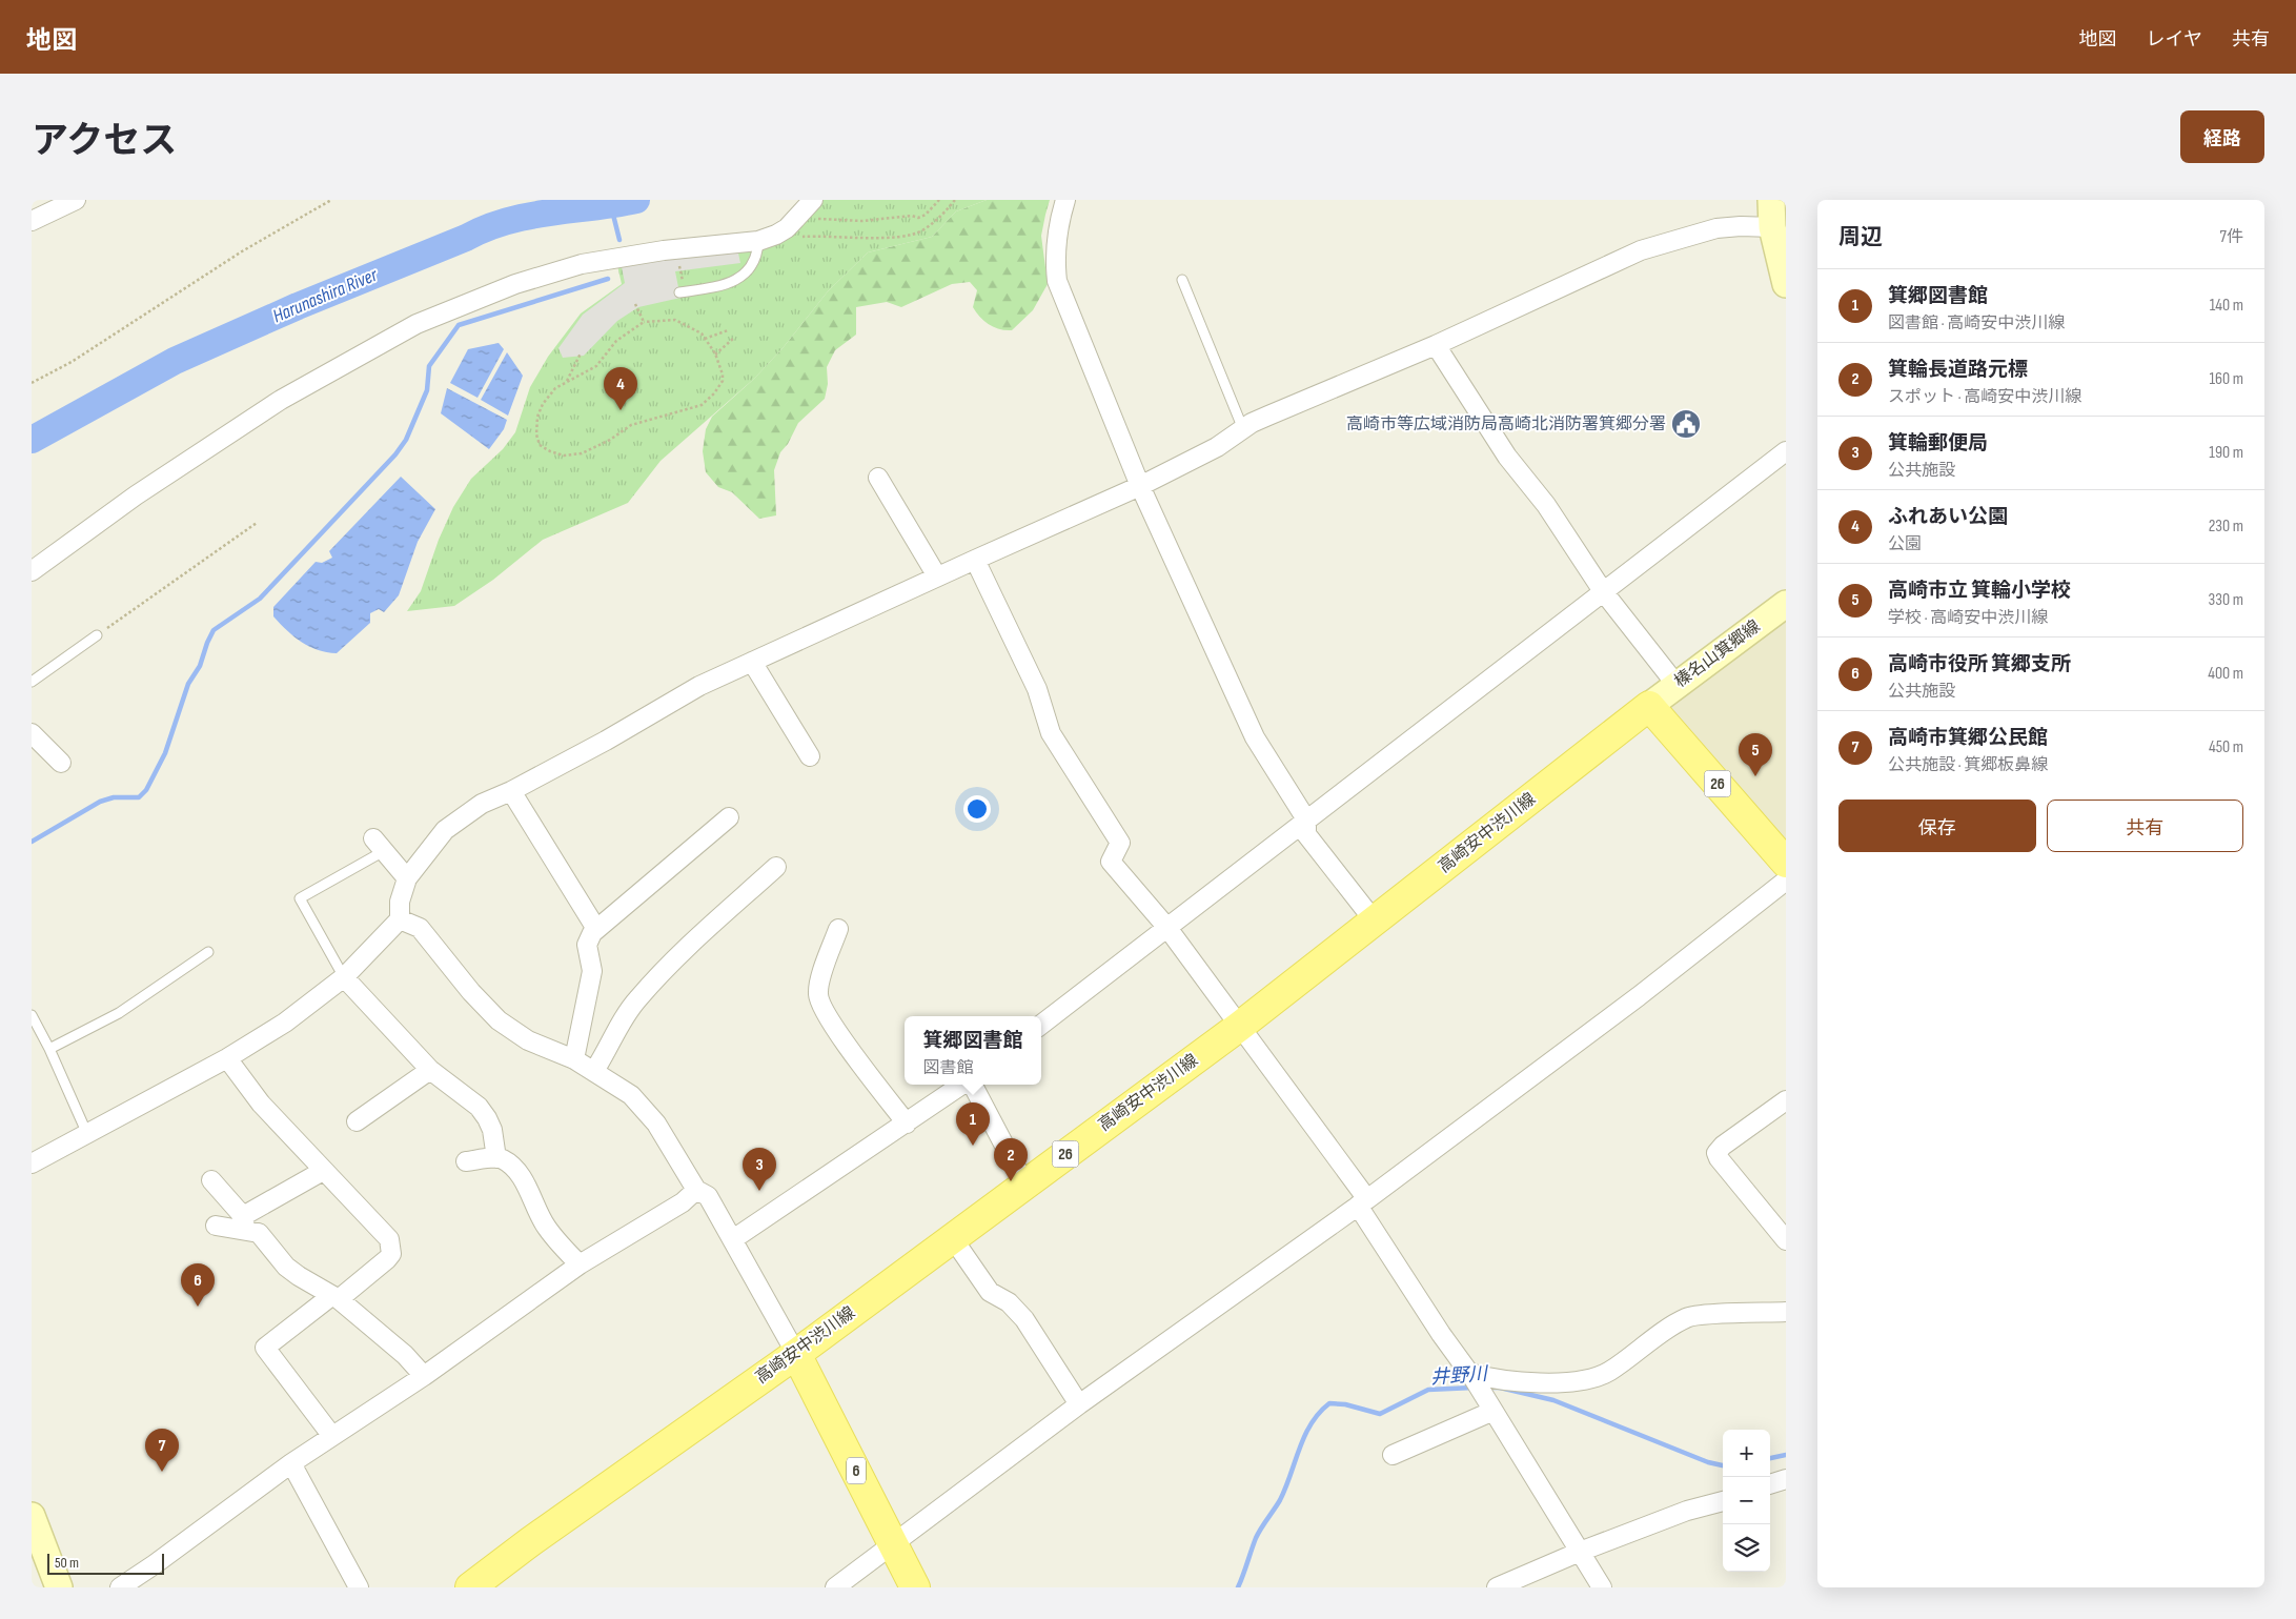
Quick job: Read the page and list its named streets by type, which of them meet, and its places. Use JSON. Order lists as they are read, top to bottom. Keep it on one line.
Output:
{"streets":{"main road":["榛名山箕郷線","26","高崎安中渋川線","6"]},"crossings":[["榛名山箕郷線","26"],["榛名山箕郷線","高崎安中渋川線"],["26","高崎安中渋川線"],["高崎安中渋川線","6"]],"water":["Harunashira River","井野川"],"places":{"public building":["高崎市等広域消防局高崎北消防署箕郷分署"]},"scale_bar":"50 m","page":{"header":"地図","nav":["地図","レイヤ","共有"],"title":"アクセス","buttons":["経路",["保存","共有"]],"heading":["周辺","7件"],"list":[{"mark":"1","name":"箕郷図書館","note":"図書館 · 高崎安中渋川線","value":"140 m"},{"mark":"2","name":"箕輪長道路元標","note":"スポット · 高崎安中渋川線","value":"160 m"},{"mark":"3","name":"箕輪郵便局","note":"公共施設","value":"190 m"},{"mark":"4","name":"ふれあい公園","note":"公園","value":"230 m"},{"mark":"5","name":"高崎市立 箕輪小学校","note":"学校 · 高崎安中渋川線","value":"330 m"},{"mark":"6","name":"高崎市役所 箕郷支所","note":"公共施設","value":"400 m"},{"mark":"7","name":"高崎市箕郷公民館","note":"公共施設 · 箕郷板鼻線","value":"450 m"}],"pins":["4","5","1","2","3","6","7"],"popup":["箕郷図書館","図書館"],"map_buttons":["+","−"],"scale":"50 m"}}
